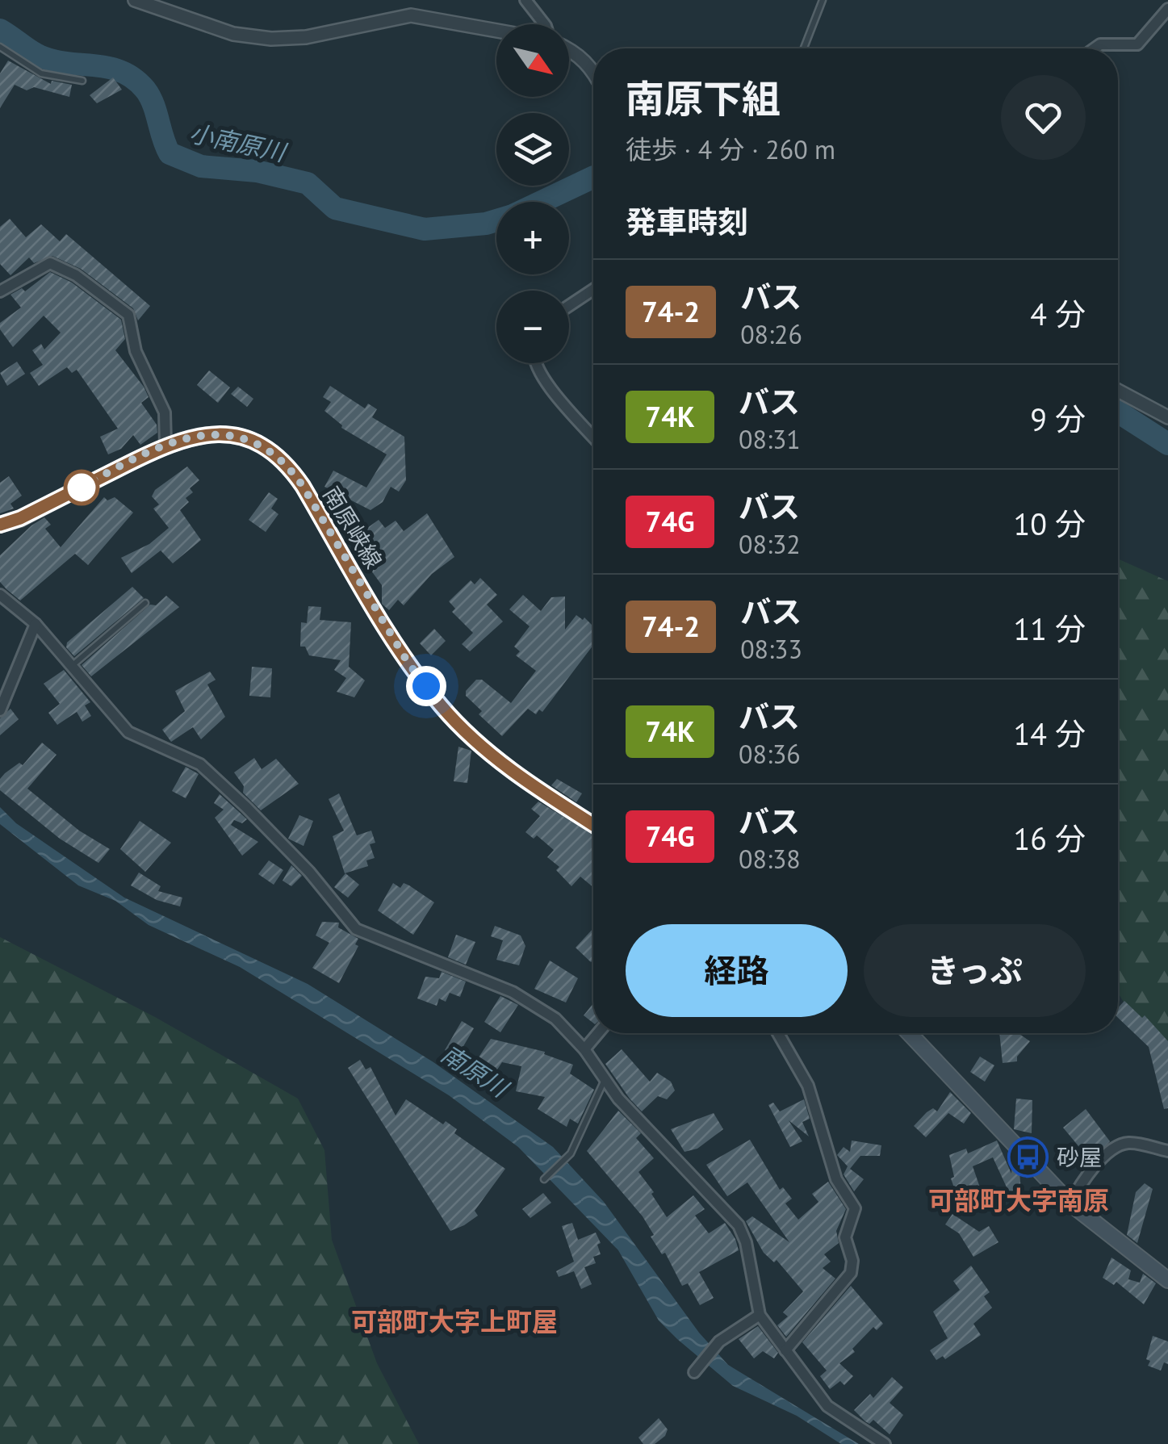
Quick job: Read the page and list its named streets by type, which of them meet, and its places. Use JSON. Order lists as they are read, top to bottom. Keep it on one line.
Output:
{"streets":{"main road":["南原峡線"]},"districts":["可部町大字南原","可部町大字上町屋"],"water":["小南原川","南原川"],"places":{"bus stop":["砂屋"]},"lines":["bus line 74-2"],"north":"bottom right","page":{"map_buttons":["+","−"],"heading":[["南原下組","徒歩 · 4 分 · 260 m"],"発車時刻"],"list":[{"mark":"74-2","name":"バス","note":"08:26","value":"4 分"},{"mark":"74K","name":"バス","note":"08:31","value":"9 分"},{"mark":"74G","name":"バス","note":"08:32","value":"10 分"},{"mark":"74-2","name":"バス","note":"08:33","value":"11 分"},{"mark":"74K","name":"バス","note":"08:36","value":"14 分"},{"mark":"74G","name":"バス","note":"08:38","value":"16 分"}],"buttons":["経路","きっぷ"]}}
